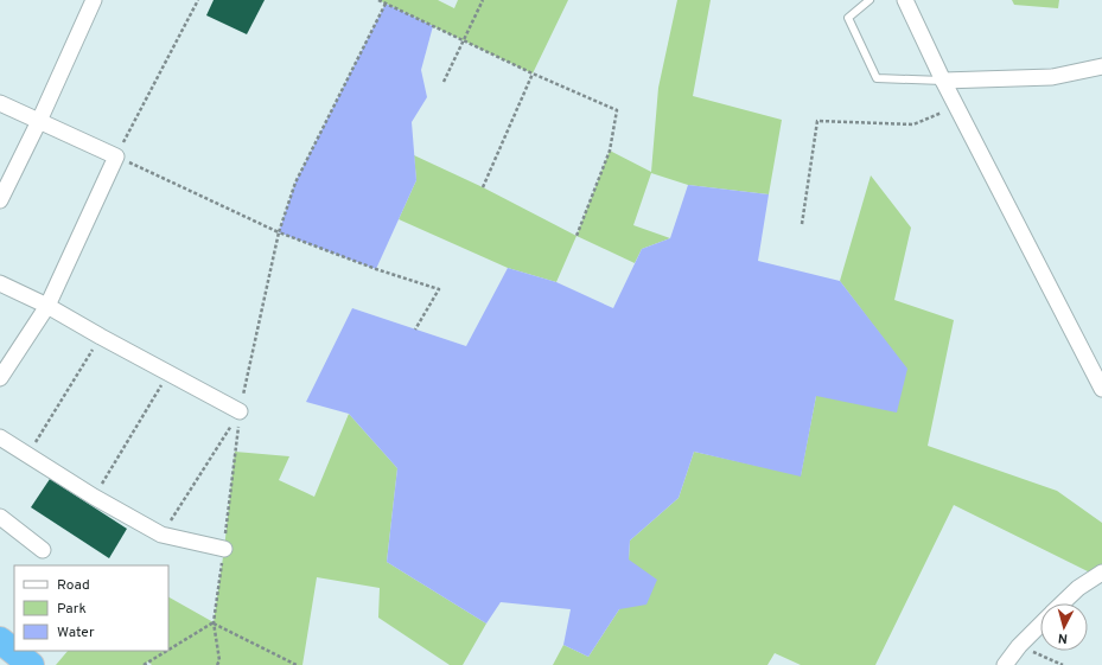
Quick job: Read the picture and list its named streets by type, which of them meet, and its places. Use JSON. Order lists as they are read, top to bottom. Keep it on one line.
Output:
{"legend":["Road","Park","Water"],"north":"bottom"}
